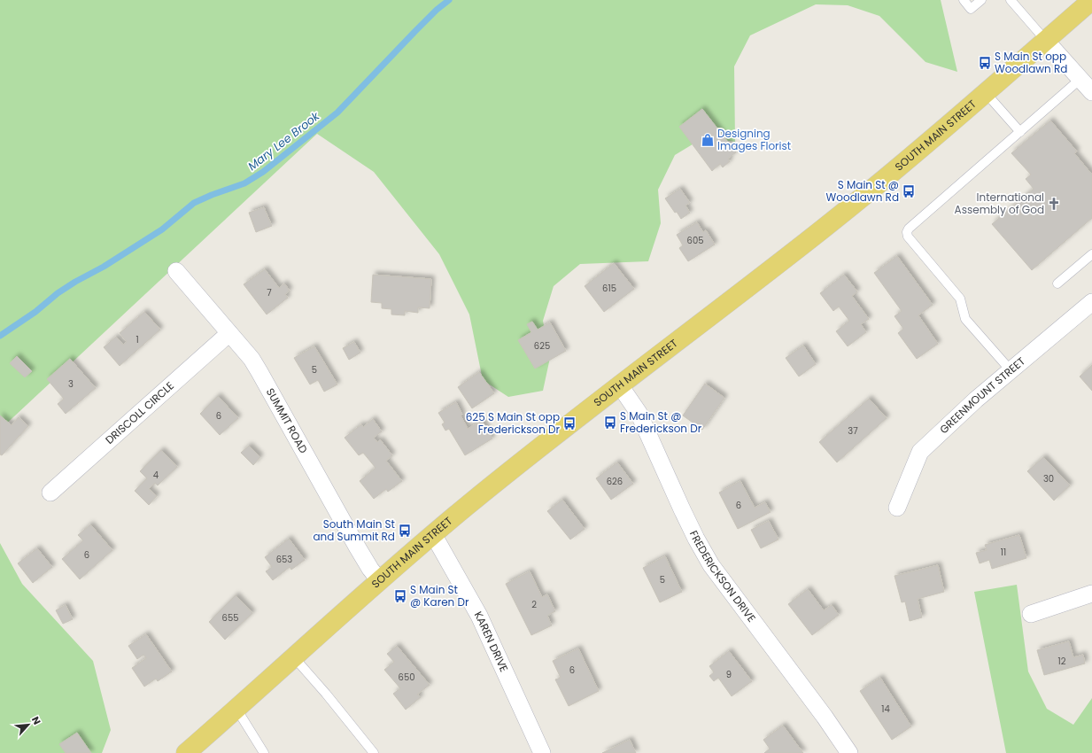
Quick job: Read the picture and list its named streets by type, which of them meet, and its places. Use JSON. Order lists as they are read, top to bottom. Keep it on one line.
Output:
{"streets":{"main road":["SOUTH MAIN STREET"],"street":["GREENMOUNT STREET","DRISCOLL CIRCLE","SUMMIT ROAD","FREDERICKSON DRIVE","KAREN DRIVE"]},"crossings":[["SOUTH MAIN STREET","SUMMIT ROAD"],["SOUTH MAIN STREET","FREDERICKSON DRIVE"],["SOUTH MAIN STREET","KAREN DRIVE"],["DRISCOLL CIRCLE","SUMMIT ROAD"]],"water":["Mary Lee Brook"],"places":{"bus stop":["S Main St opp Woodlawn Rd","S Main St @ Woodlawn Rd","S Main St @ Frederickson Dr","625 S Main St opp Frederickson Dr","South Main St and Summit Rd","S Main St @ Karen Dr"],"shop":["Designing Images Florist"],"church":["International Assembly of God"]},"house_numbers":["605","615","7","1","625","5","3","6","37","4","30","626","6","11","6","653","5","2","655","12","6","9","650","14"],"north":"top right"}
